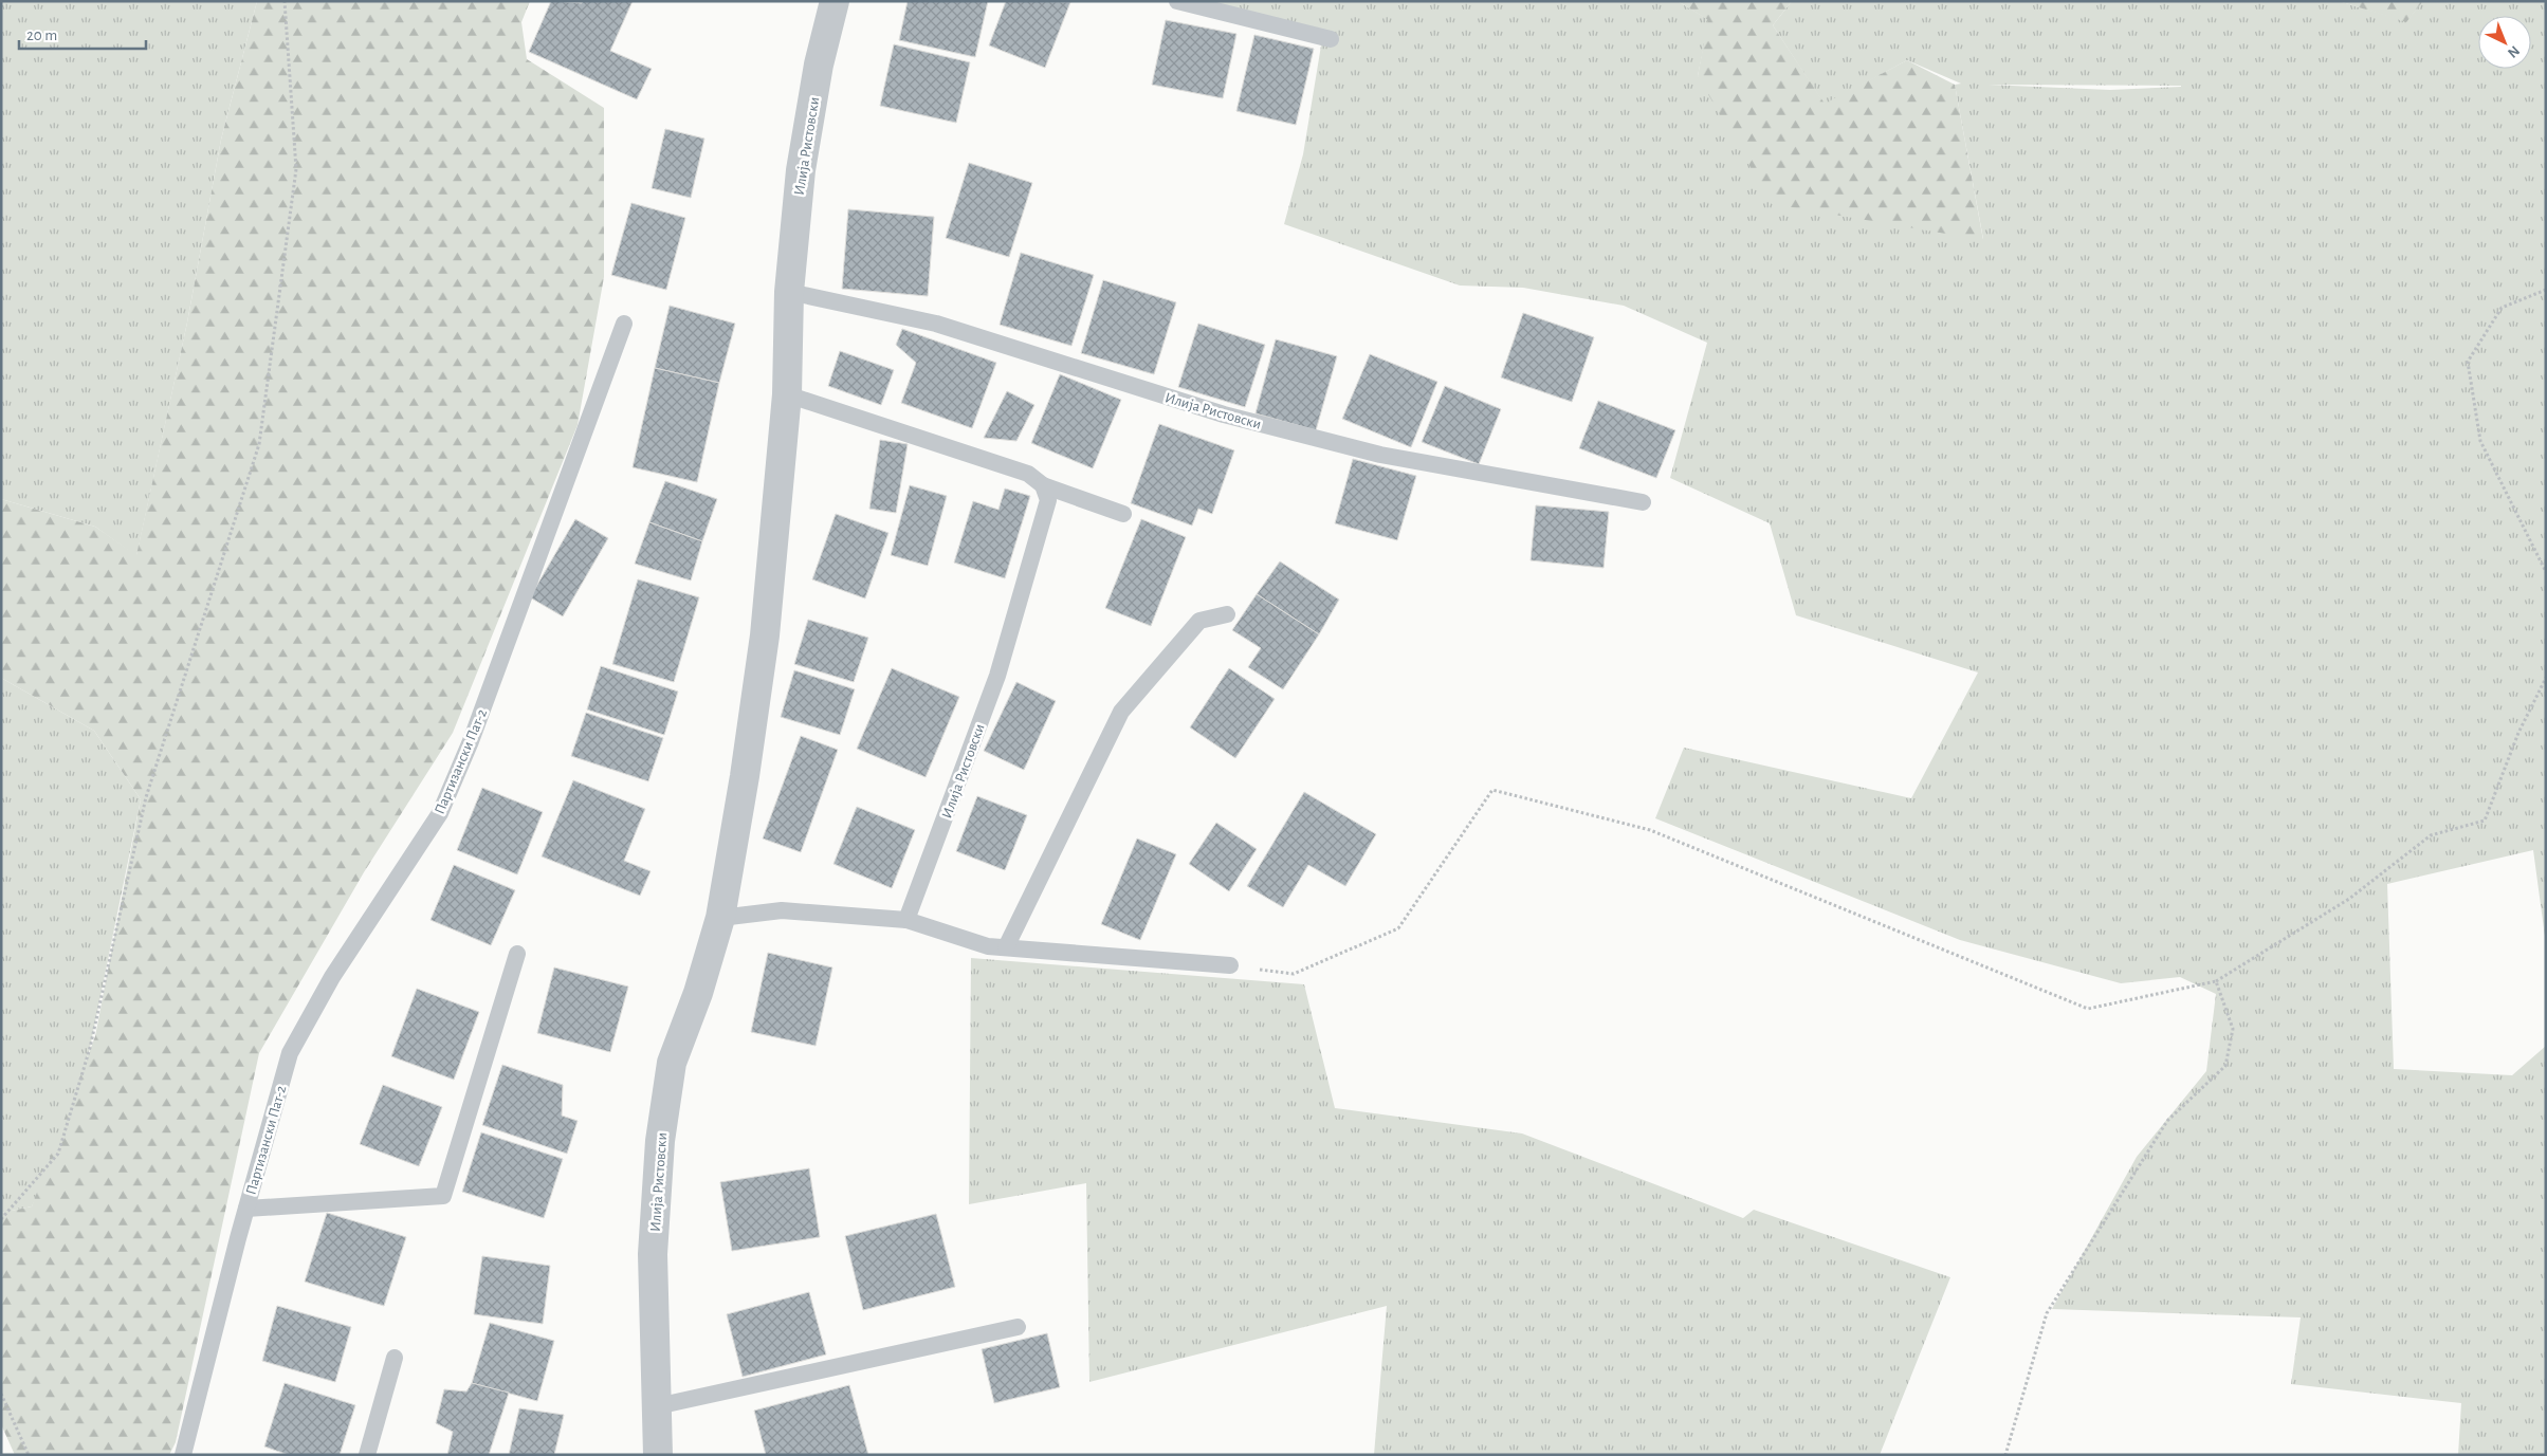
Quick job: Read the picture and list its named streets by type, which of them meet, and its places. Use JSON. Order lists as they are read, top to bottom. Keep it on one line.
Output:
{"streets":{"street":["Илија Ристовски"],"lane":["Партизански Пат-2"]},"scale_bar":"20 m","north":"bottom right"}
